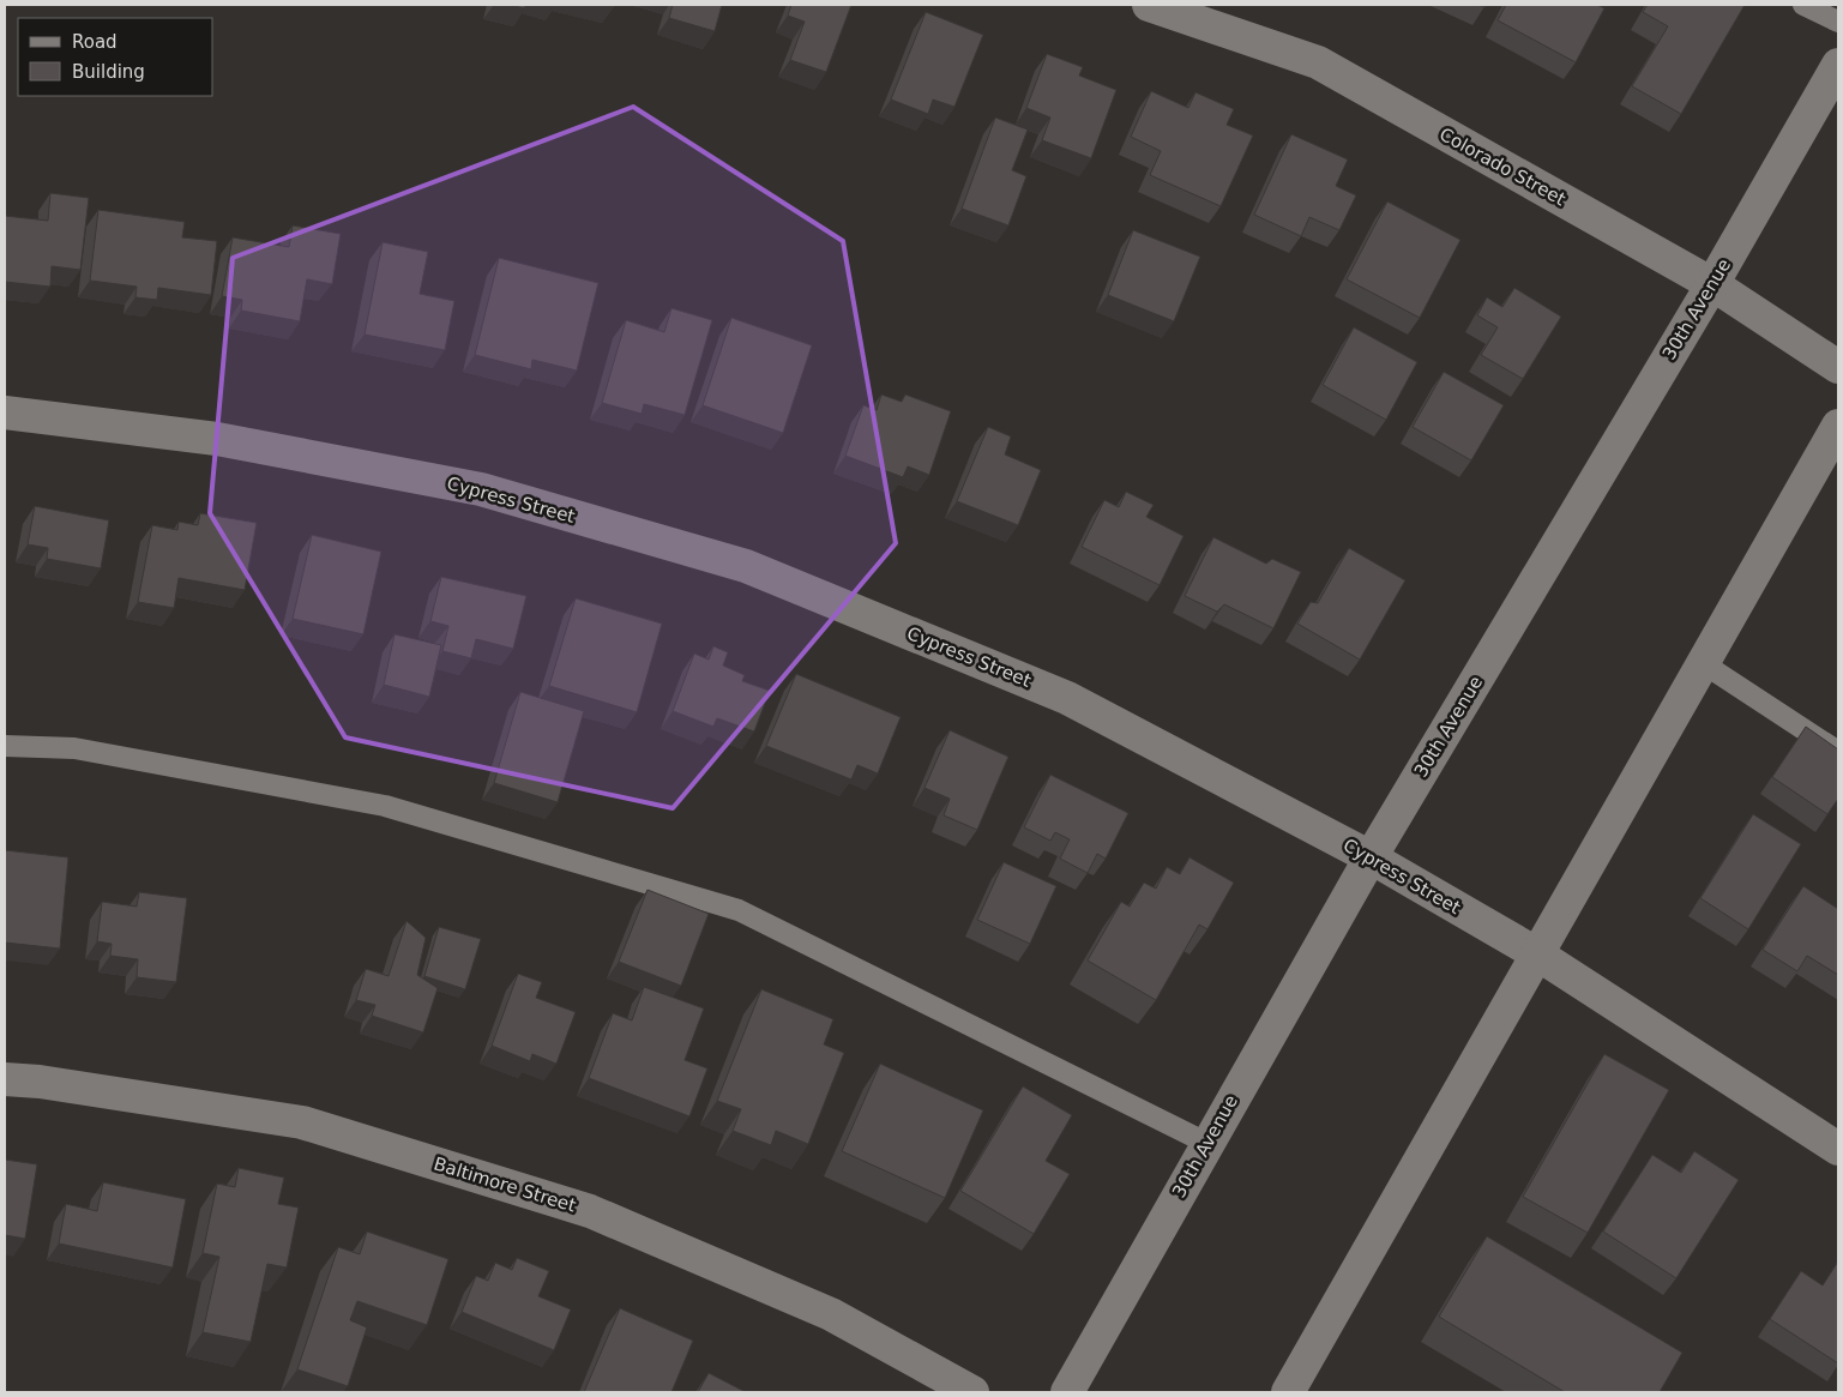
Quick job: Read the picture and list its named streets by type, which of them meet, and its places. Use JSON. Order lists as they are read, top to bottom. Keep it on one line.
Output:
{"streets":{"street":["Colorado Street","30th Avenue","Cypress Street","Baltimore Street"]},"crossings":[["Colorado Street","30th Avenue"],["30th Avenue","Cypress Street"]],"legend":["Road","Building"]}
